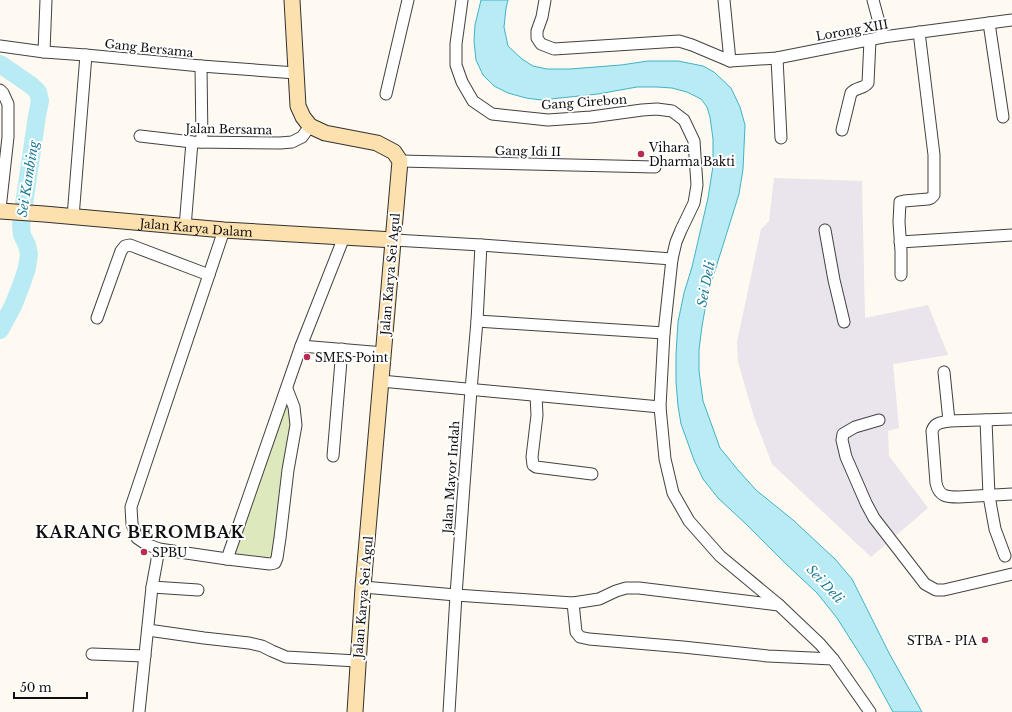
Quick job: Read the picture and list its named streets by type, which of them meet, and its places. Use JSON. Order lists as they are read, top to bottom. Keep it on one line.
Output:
{"streets":{"main road":["Jalan Karya Dalam","Jalan Karya Sei Agul"],"street":["Lorong XIII","Gang Bersama","Gang Cirebon","Jalan Bersama","Gang Idi II","Jalan Mayor Indah"]},"crossings":[["Gang Idi II","Jalan Karya Sei Agul"],["Jalan Karya Dalam","Jalan Karya Sei Agul"]],"districts":["KARANG BEROMBAK"],"water":["Sei Kambing","Sei Deli"],"places":["Vihara Dharma Bakti","SMES Point","SPBU","STBA - PIA"],"scale_bar":"50 m"}
